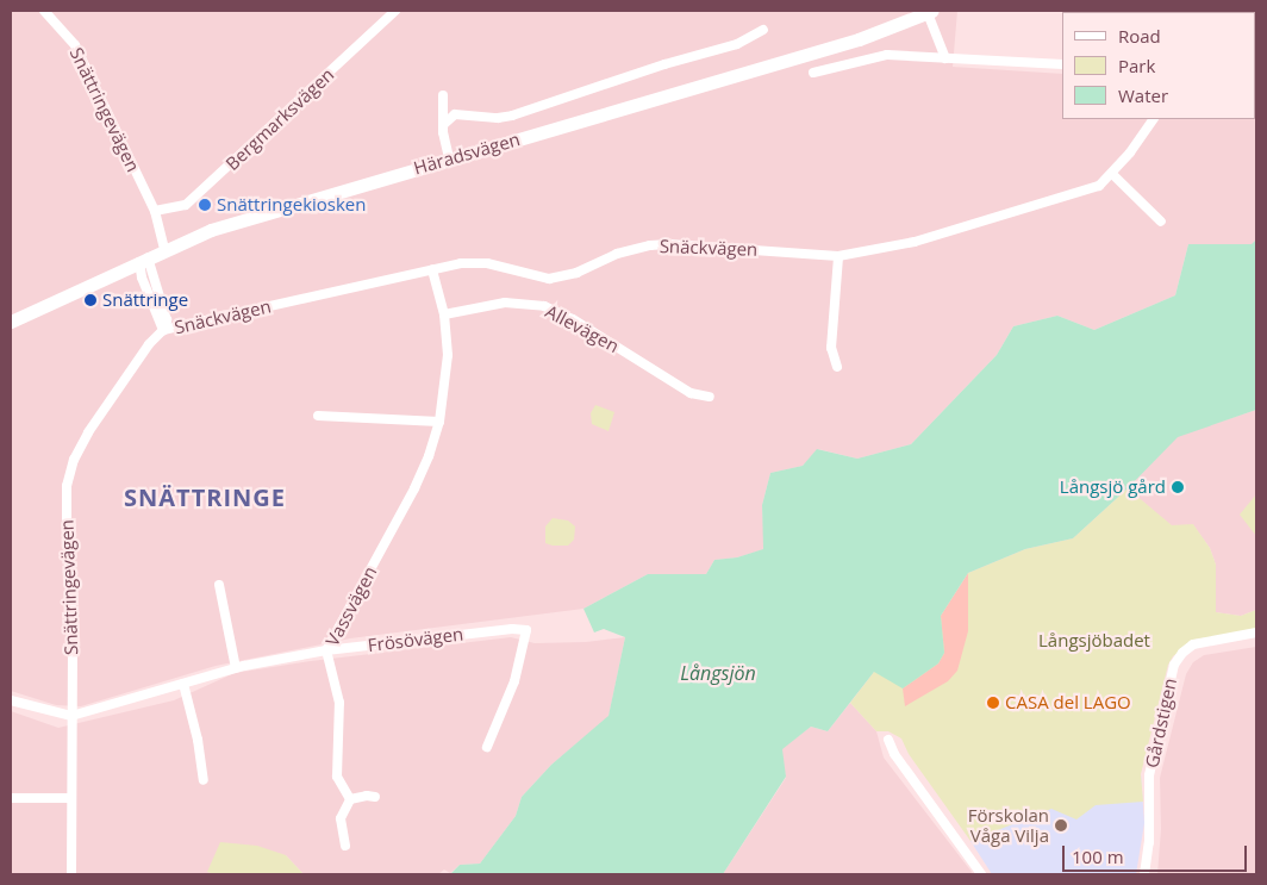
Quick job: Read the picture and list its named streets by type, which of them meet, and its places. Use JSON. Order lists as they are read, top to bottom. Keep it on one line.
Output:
{"streets":{"street":["Snättringevägen","Bergmarksvägen","Häradsvägen","Snäckvägen","Allevägen","Vassvägen","Frösövägen","Gårdstigen"]},"crossings":[["Snättringevägen","Bergmarksvägen"],["Snättringevägen","Häradsvägen"],["Snättringevägen","Snäckvägen"],["Snättringevägen","Frösövägen"],["Snäckvägen","Vassvägen"],["Allevägen","Vassvägen"],["Vassvägen","Frösövägen"]],"districts":["SNÄTTRINGE"],"water":["Långsjön"],"parks":["Långsjöbadet"],"places":["Snättringekiosken","Snättringe","Långsjö gård","CASA del LAGO","Förskolan Våga Vilja"],"legend":["Road","Park","Water"],"scale_bar":"100 m"}
